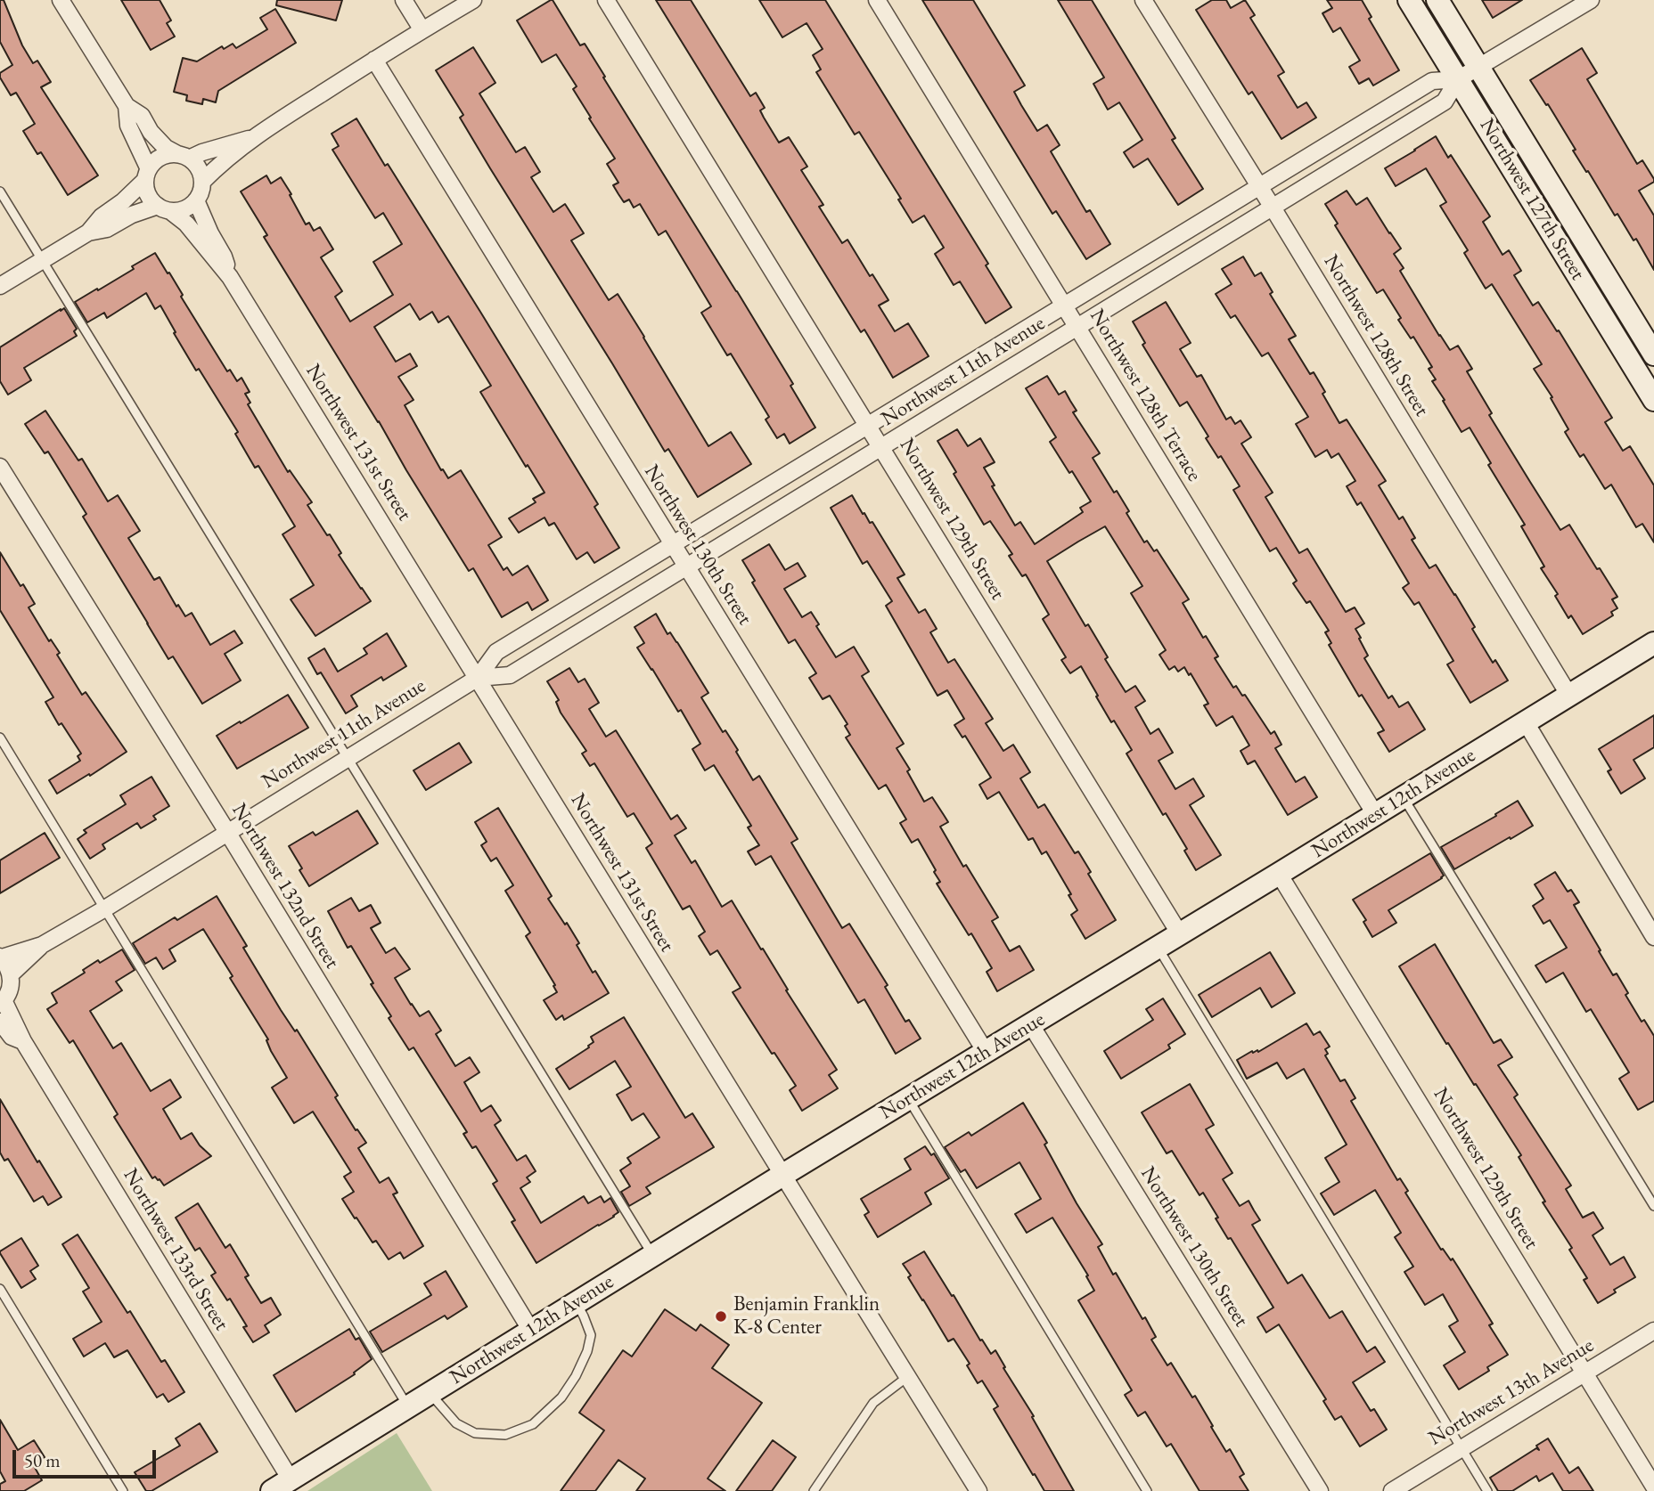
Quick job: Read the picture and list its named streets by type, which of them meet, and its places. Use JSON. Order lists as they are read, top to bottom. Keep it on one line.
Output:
{"streets":{"street":["Northwest 127th Street","Northwest 128th Street","Northwest 11th Avenue","Northwest 128th Terrace","Northwest 131st Street","Northwest 129th Street","Northwest 130th Street","Northwest 12th Avenue","Northwest 132nd Street","Northwest 133rd Street","Northwest 13th Avenue"]},"crossings":[["Northwest 127th Street","Northwest 11th Avenue"],["Northwest 128th Street","Northwest 11th Avenue"],["Northwest 128th Street","Northwest 12th Avenue"],["Northwest 11th Avenue","Northwest 128th Terrace"],["Northwest 11th Avenue","Northwest 131st Street"],["Northwest 11th Avenue","Northwest 129th Street"],["Northwest 11th Avenue","Northwest 130th Street"],["Northwest 11th Avenue","Northwest 132nd Street"],["Northwest 128th Terrace","Northwest 12th Avenue"],["Northwest 131st Street","Northwest 12th Avenue"],["Northwest 129th Street","Northwest 12th Avenue"],["Northwest 129th Street","Northwest 13th Avenue"],["Northwest 130th Street","Northwest 12th Avenue"],["Northwest 12th Avenue","Northwest 132nd Street"],["Northwest 12th Avenue","Northwest 133rd Street"]],"places":["Benjamin Franklin K-8 Center"],"scale_bar":"50 m"}
